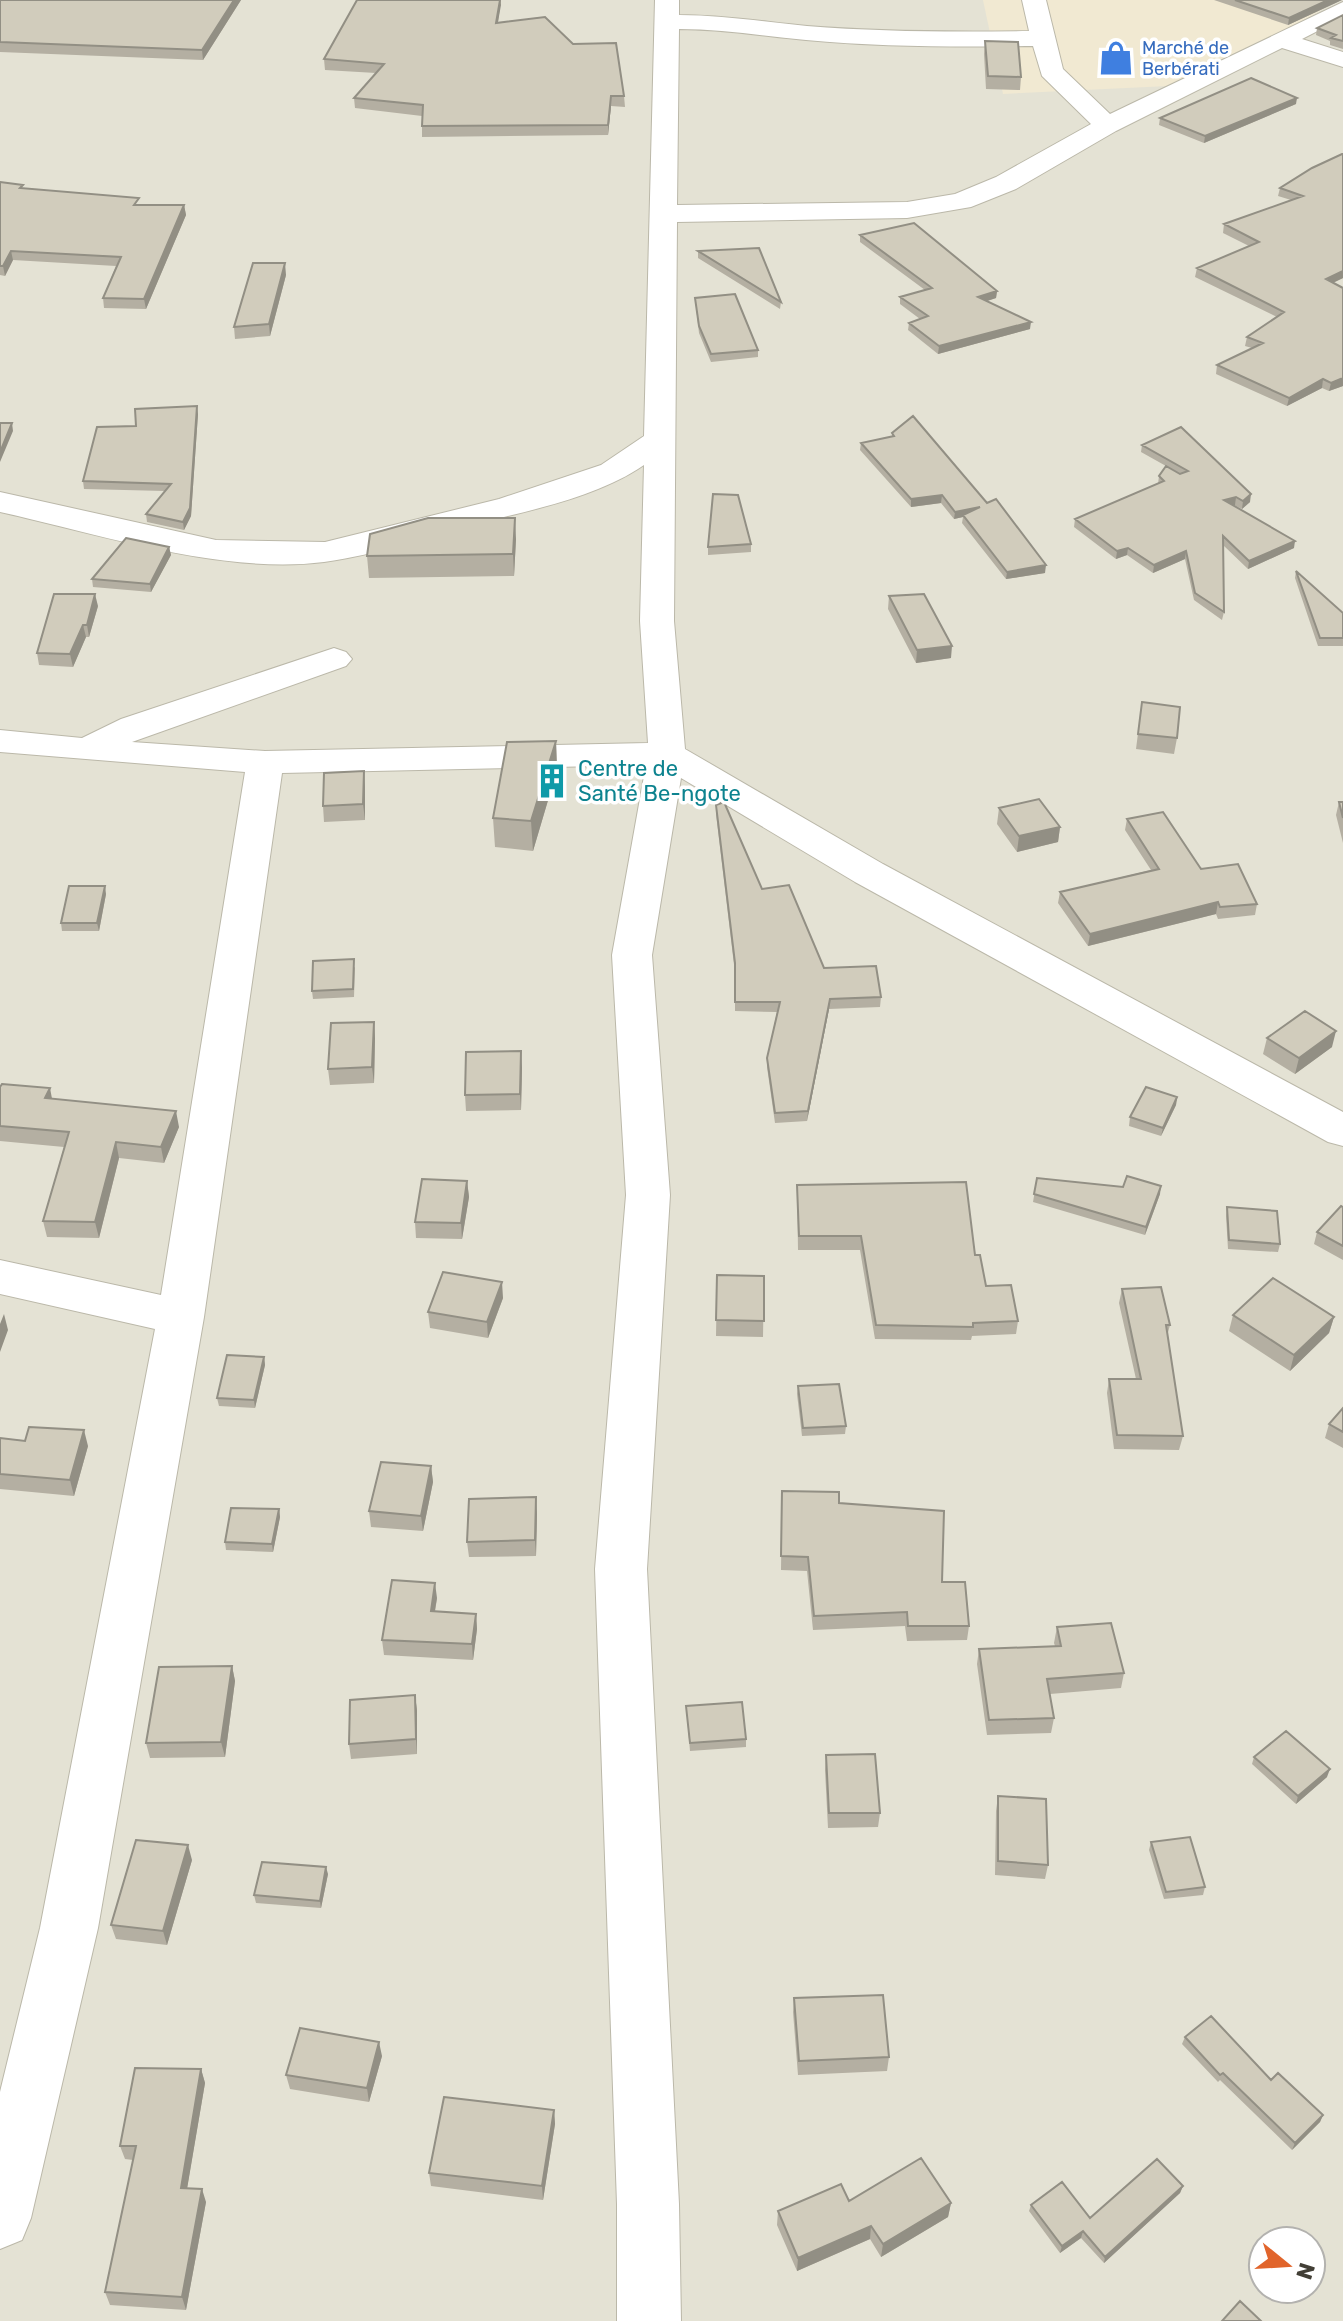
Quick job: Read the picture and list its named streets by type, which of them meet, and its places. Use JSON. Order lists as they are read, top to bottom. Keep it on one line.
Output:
{"places":{"shop":["Marché de Berbérati"],"building":["Centre de Santé Be-ngote"]},"north":"right"}
